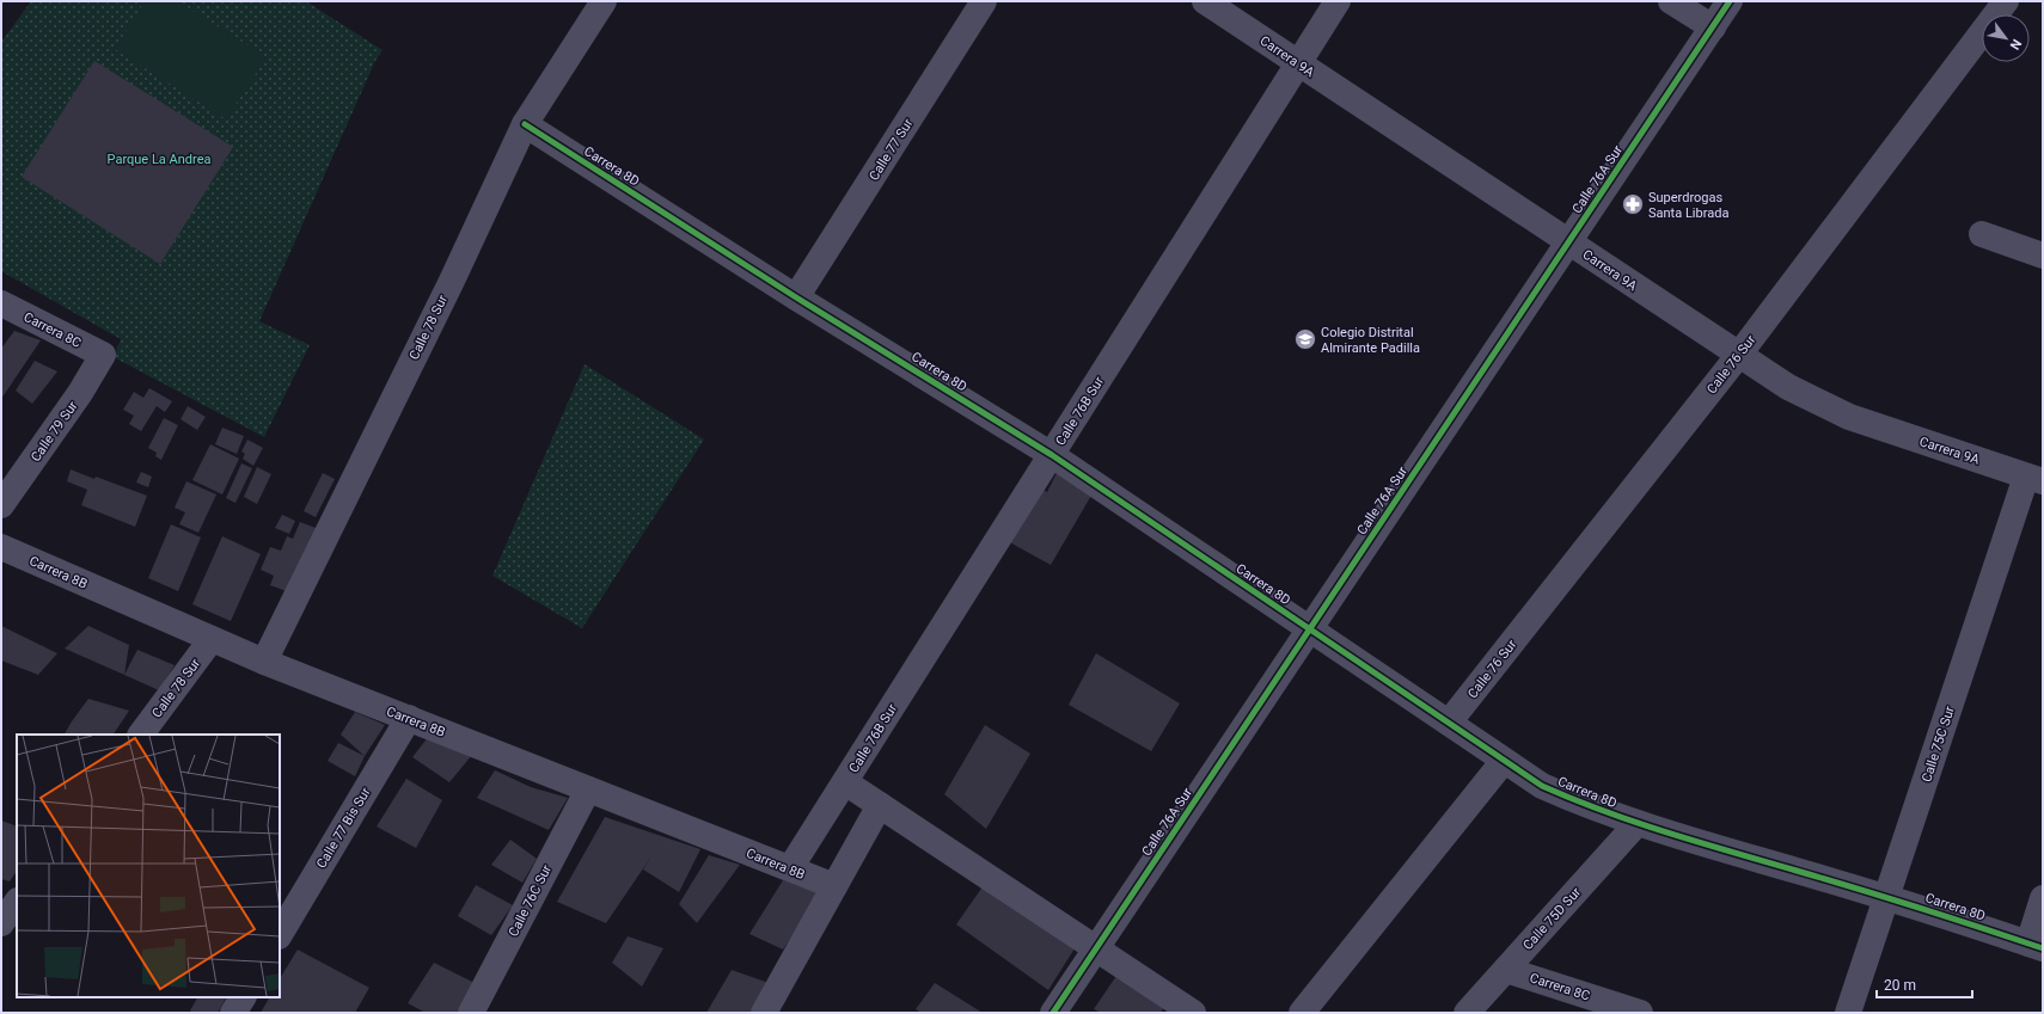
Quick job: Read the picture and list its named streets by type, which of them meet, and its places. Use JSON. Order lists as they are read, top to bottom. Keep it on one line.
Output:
{"streets":{"street":["Carrera 9A","Calle 77 Sur","Carrera 8D","Calle 76A Sur","Calle 78 Sur","Carrera 8C","Calle 76 Sur","Calle 76B Sur","Calle 79 Sur","Carrera 8B","Calle 75C Sur","Calle 77 Bis Sur","Calle 76C Sur","Calle 75D Sur"]},"crossings":[["Carrera 9A","Calle 76A Sur"],["Carrera 9A","Calle 76 Sur"],["Carrera 9A","Calle 76B Sur"],["Carrera 9A","Calle 75C Sur"],["Calle 77 Sur","Carrera 8D"],["Carrera 8D","Calle 76A Sur"],["Carrera 8D","Calle 78 Sur"],["Carrera 8D","Calle 76 Sur"],["Carrera 8D","Calle 76B Sur"],["Carrera 8D","Calle 75C Sur"],["Carrera 8D","Calle 75D Sur"],["Calle 78 Sur","Carrera 8B"],["Carrera 8C","Calle 79 Sur"],["Carrera 8C","Calle 75D Sur"],["Calle 76B Sur","Carrera 8B"],["Carrera 8B","Calle 77 Bis Sur"],["Carrera 8B","Calle 76C Sur"]],"parks":["Parque La Andrea"],"places":{"pharmacy":["Superdrogas Santa Librada"],"school or university":["Colegio Distrital Almirante Padilla"]},"scale_bar":"20 m","north":"bottom right"}
